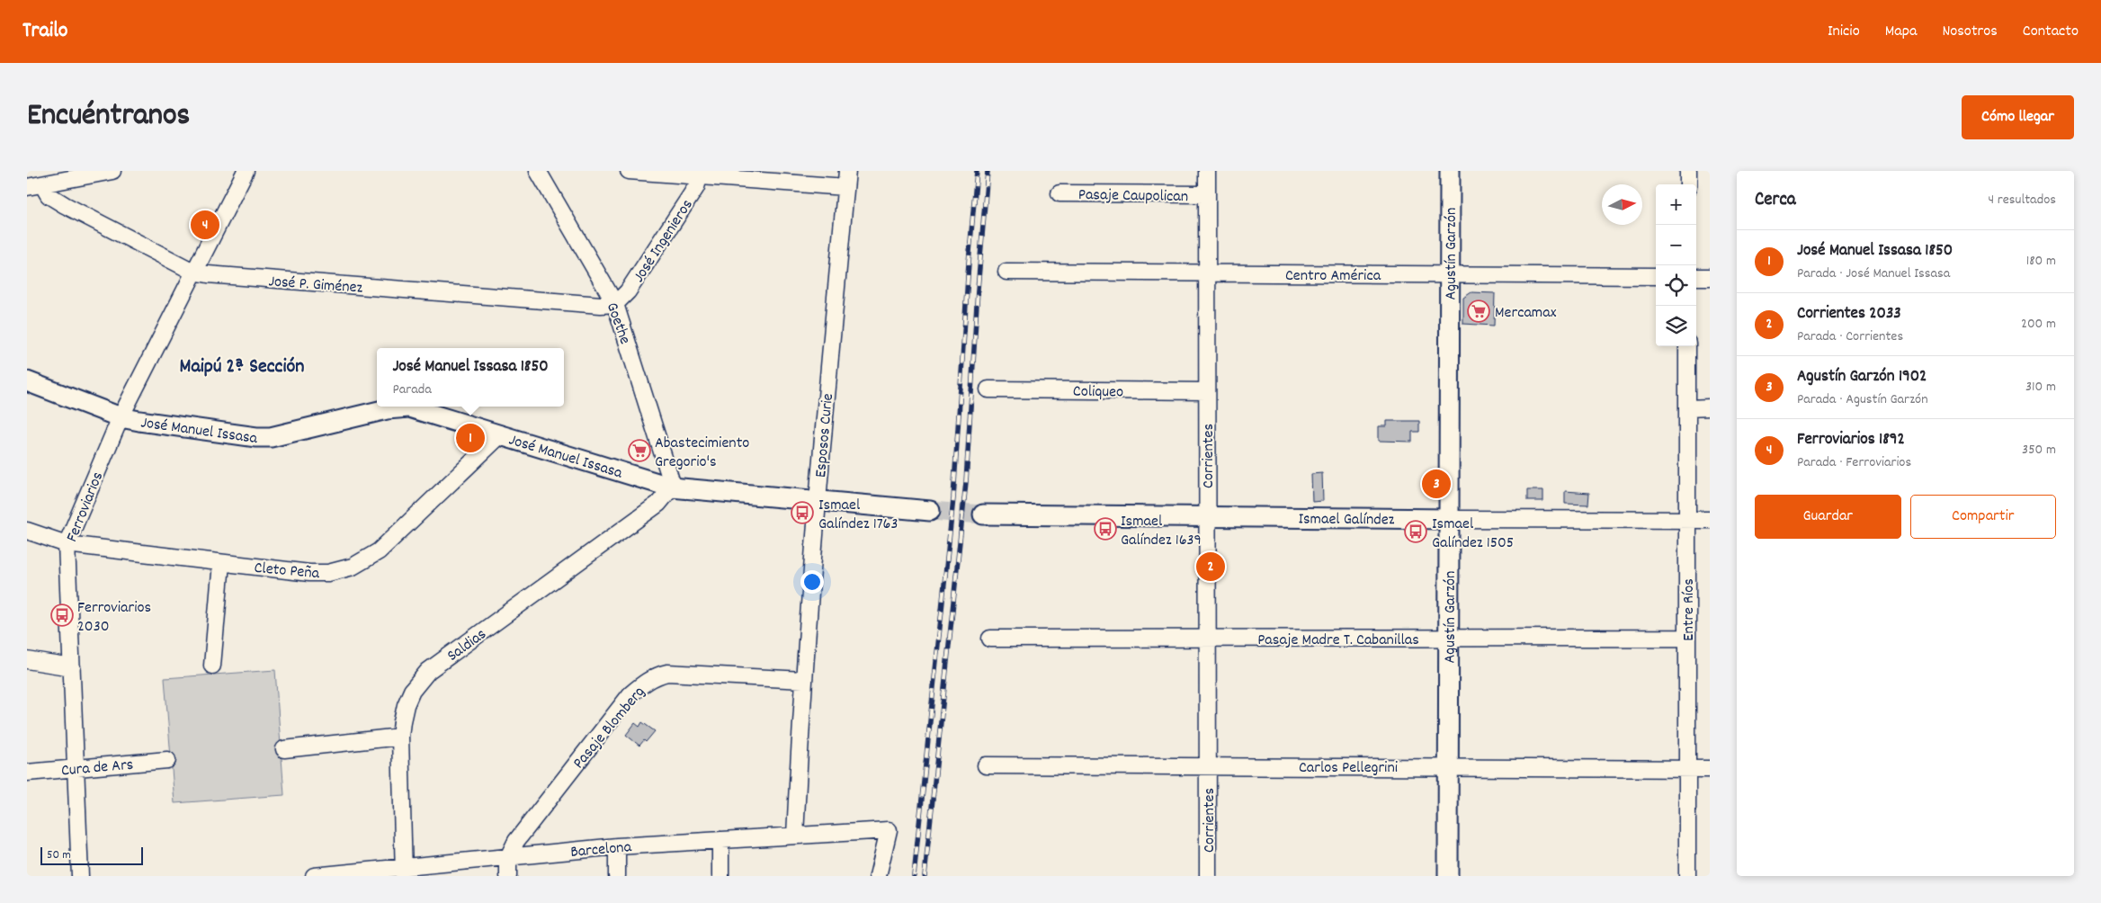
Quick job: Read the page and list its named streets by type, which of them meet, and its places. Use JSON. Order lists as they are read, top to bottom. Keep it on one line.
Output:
{"streets":{"main road":["Agustín Garzón","José Manuel Issasa","Ismael Galíndez"],"street":["Pasaje Caupolican","José Ingenieros","Centro América","José P. Giménez","Goethe","Coliqueo","Esposos Curie","Corrientes","Ferroviarios","Cleto Peña","Entre Ríos","Pasaje Madre T. Cabanillas","Saldias","Pasaje Blomberg","Cura de Ars","Carlos Pellegrini","Barcelona"]},"crossings":[["Pasaje Caupolican","Corrientes"],["José Ingenieros","José P. Giménez"],["José Ingenieros","Goethe"],["Agustín Garzón","Centro América"],["Agustín Garzón","Ismael Galíndez"],["Agustín Garzón","Pasaje Madre T. Cabanillas"],["Agustín Garzón","Carlos Pellegrini"],["Centro América","Corrientes"],["José P. Giménez","Goethe"],["José P. Giménez","Ferroviarios"],["Goethe","José Manuel Issasa"],["Goethe","Saldias"],["Coliqueo","Corrientes"],["José Manuel Issasa","Esposos Curie"],["José Manuel Issasa","Ferroviarios"],["José Manuel Issasa","Cleto Peña"],["José Manuel Issasa","Saldias"],["Esposos Curie","Pasaje Blomberg"],["Esposos Curie","Barcelona"],["Corrientes","Ismael Galíndez"],["Corrientes","Pasaje Madre T. Cabanillas"],["Corrientes","Carlos Pellegrini"],["Ferroviarios","Cleto Peña"],["Ferroviarios","Cura de Ars"],["Ismael Galíndez","Entre Ríos"],["Entre Ríos","Pasaje Madre T. Cabanillas"],["Entre Ríos","Carlos Pellegrini"],["Saldias","Barcelona"],["Pasaje Blomberg","Barcelona"]],"districts":["Maipú 2ª Sección"],"places":{"supermarket":["Mercamax","Abastecimiento Gregorio's"],"bus stop":["Ismael Galíndez 1763","Ismael Galíndez 1639","Ismael Galíndez 1505","Ferroviarios 2030"]},"scale_bar":"50 m","north":"right","page":{"header":"Trailo","nav":["Inicio","Mapa","Nosotros","Contacto"],"title":"Encuéntranos","buttons":["Cómo llegar",["Guardar","Compartir"]],"heading":["Cerca","4 resultados"],"map_buttons":["+","−"],"pins":["4","1","3","2"],"list":[{"mark":"1","name":"José Manuel Issasa 1850","note":"Parada · José Manuel Issasa","value":"180 m"},{"mark":"2","name":"Corrientes 2033","note":"Parada · Corrientes","value":"200 m"},{"mark":"3","name":"Agustín Garzón 1902","note":"Parada · Agustín Garzón","value":"310 m"},{"mark":"4","name":"Ferroviarios 1892","note":"Parada · Ferroviarios","value":"350 m"}],"popup":["José Manuel Issasa 1850","Parada"],"scale":"50 m"}}
